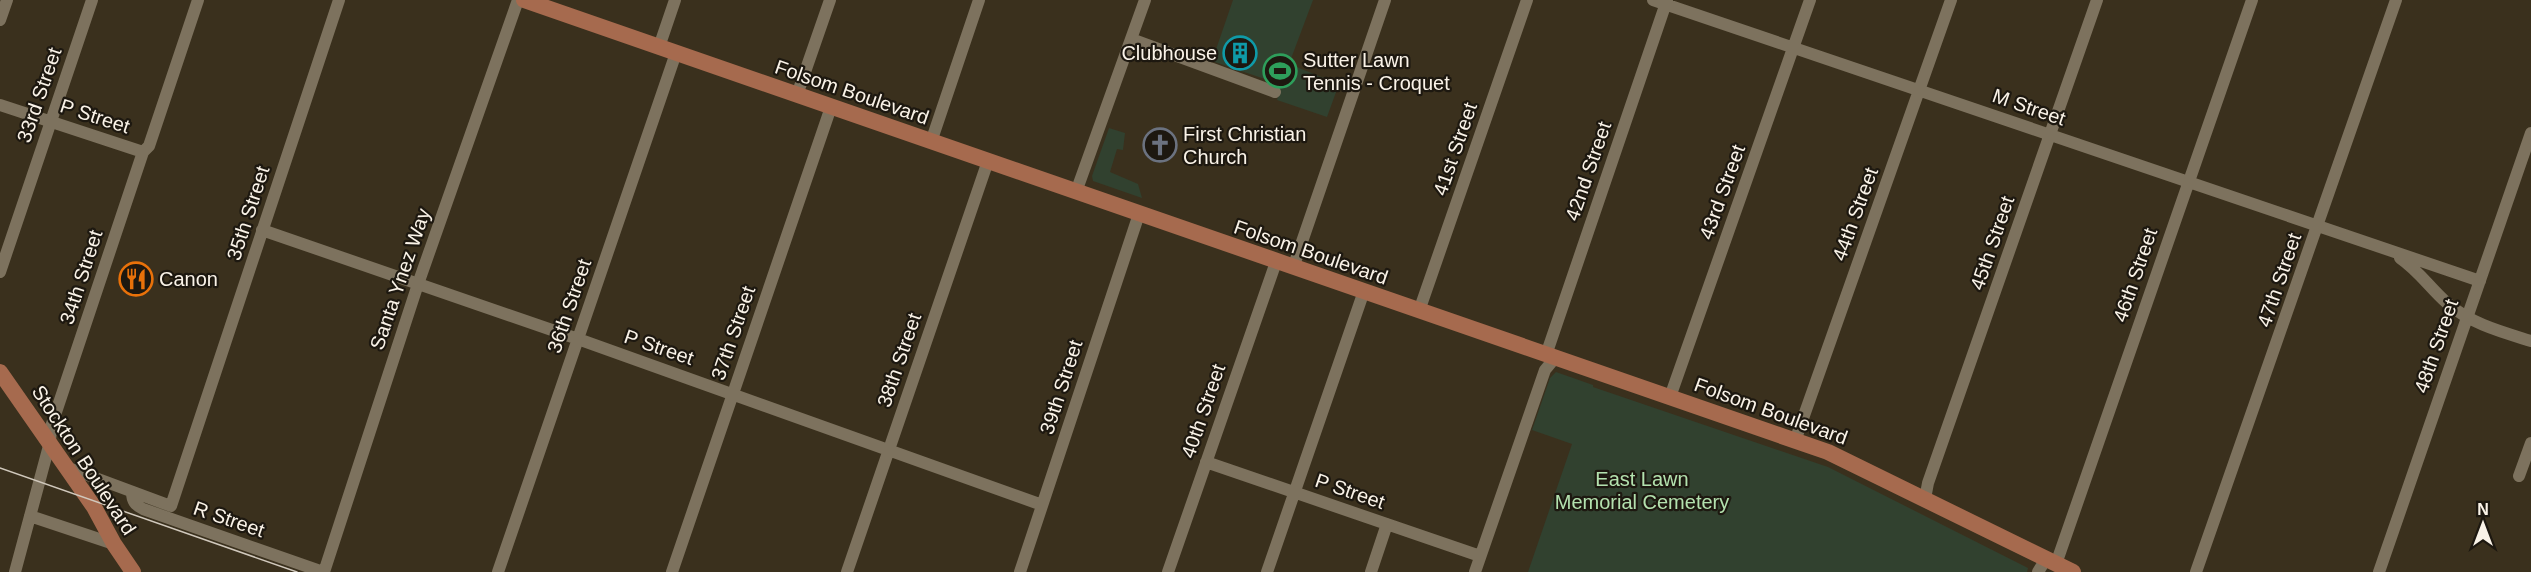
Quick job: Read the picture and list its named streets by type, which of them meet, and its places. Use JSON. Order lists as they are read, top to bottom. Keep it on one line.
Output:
{"streets":{"main road":["Folsom Boulevard","Stockton Boulevard"],"street":["33rd Street","M Street","P Street","41st Street","42nd Street","43rd Street","35th Street","44th Street","45th Street","46th Street","34th Street","Santa Ynez Way","47th Street","36th Street","37th Street","48th Street","38th Street","39th Street","40th Street","R Street"]},"crossings":[["Folsom Boulevard","41st Street"],["Folsom Boulevard","42nd Street"],["Folsom Boulevard","43rd Street"],["Folsom Boulevard","44th Street"],["Folsom Boulevard","45th Street"],["Folsom Boulevard","46th Street"],["Folsom Boulevard","Santa Ynez Way"],["Folsom Boulevard","36th Street"],["Folsom Boulevard","37th Street"],["Folsom Boulevard","38th Street"],["Folsom Boulevard","39th Street"],["Folsom Boulevard","40th Street"],["33rd Street","P Street"],["M Street","42nd Street"],["M Street","43rd Street"],["M Street","44th Street"],["M Street","45th Street"],["M Street","46th Street"],["M Street","47th Street"],["M Street","48th Street"],["P Street","42nd Street"],["P Street","35th Street"],["P Street","34th Street"],["P Street","Santa Ynez Way"],["P Street","36th Street"],["P Street","37th Street"],["P Street","38th Street"],["P Street","39th Street"],["P Street","40th Street"],["35th Street","R Street"],["34th Street","Stockton Boulevard"],["Santa Ynez Way","R Street"],["Stockton Boulevard","R Street"]],"parks":["East Lawn Memorial Cemetery"],"places":{"building":["Clubhouse"],"sports":["Sutter Lawn Tennis - Croquet"],"church":["First Christian Church"],"restaurant":["Canon"]},"north":"top"}
